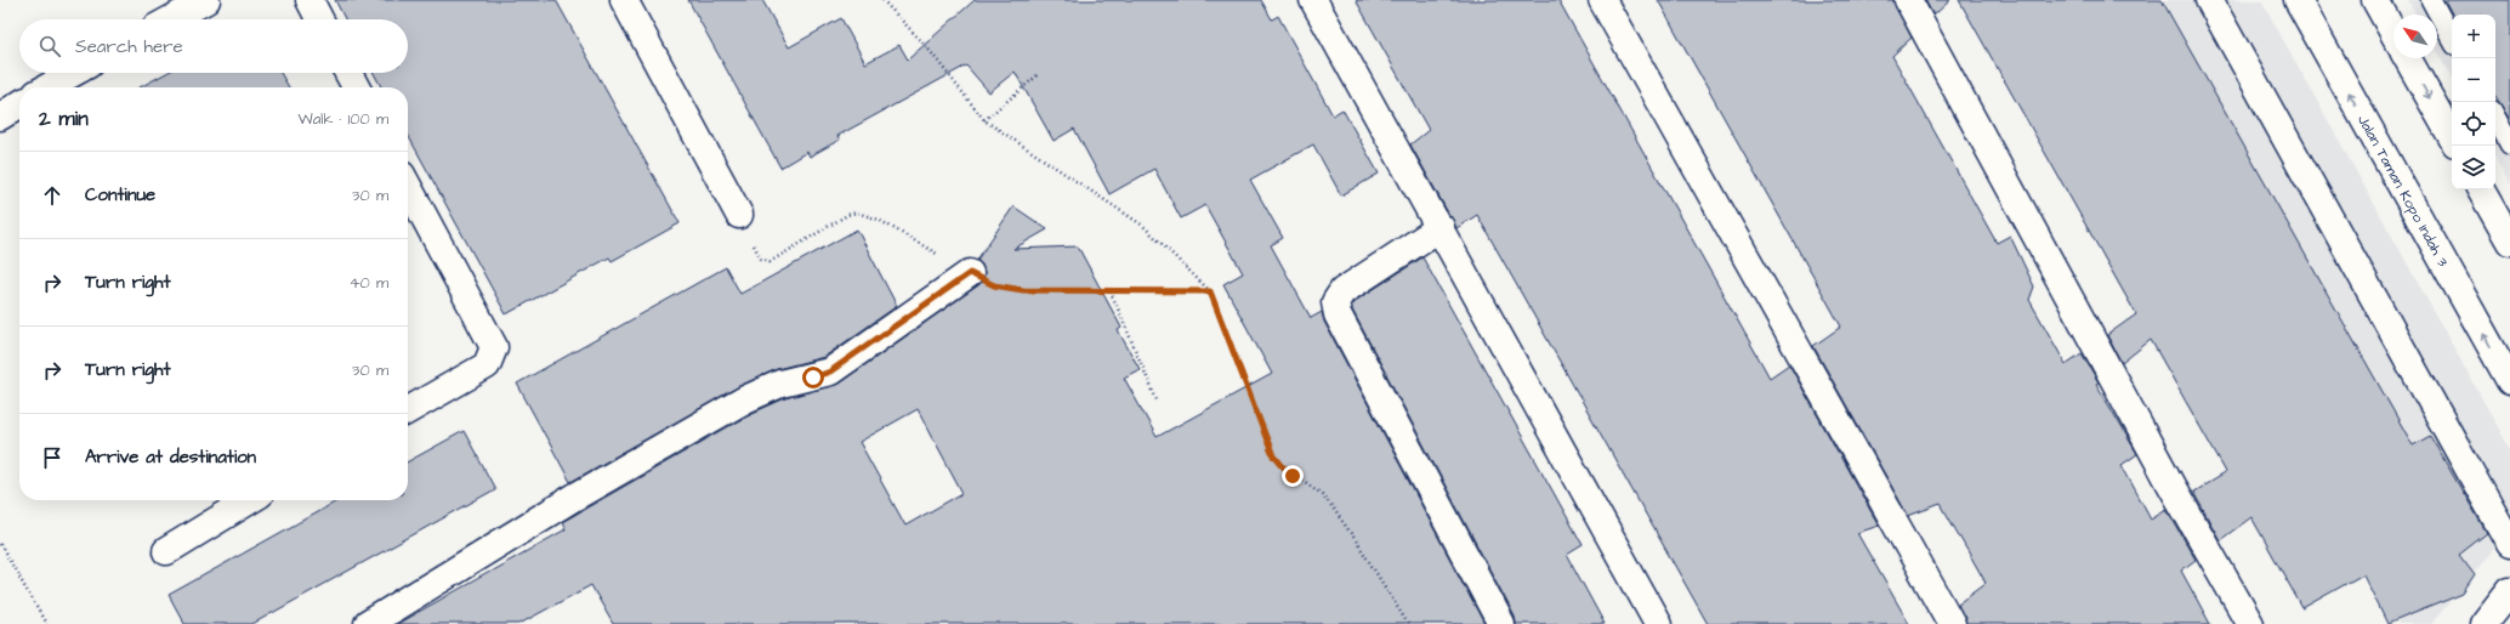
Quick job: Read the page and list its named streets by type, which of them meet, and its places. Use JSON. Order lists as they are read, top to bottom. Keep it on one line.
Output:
{"streets":{"street":["Jalan Taman Kopo Indah 3"]},"north":"top left","page":{"map_buttons":["+","−"],"search":"Search here","heading":["2 min","Walk · 100 m"],"list":[["Continue","30 m"],["Turn right","40 m"],["Turn right","30 m"],"Arrive at destination"]}}
